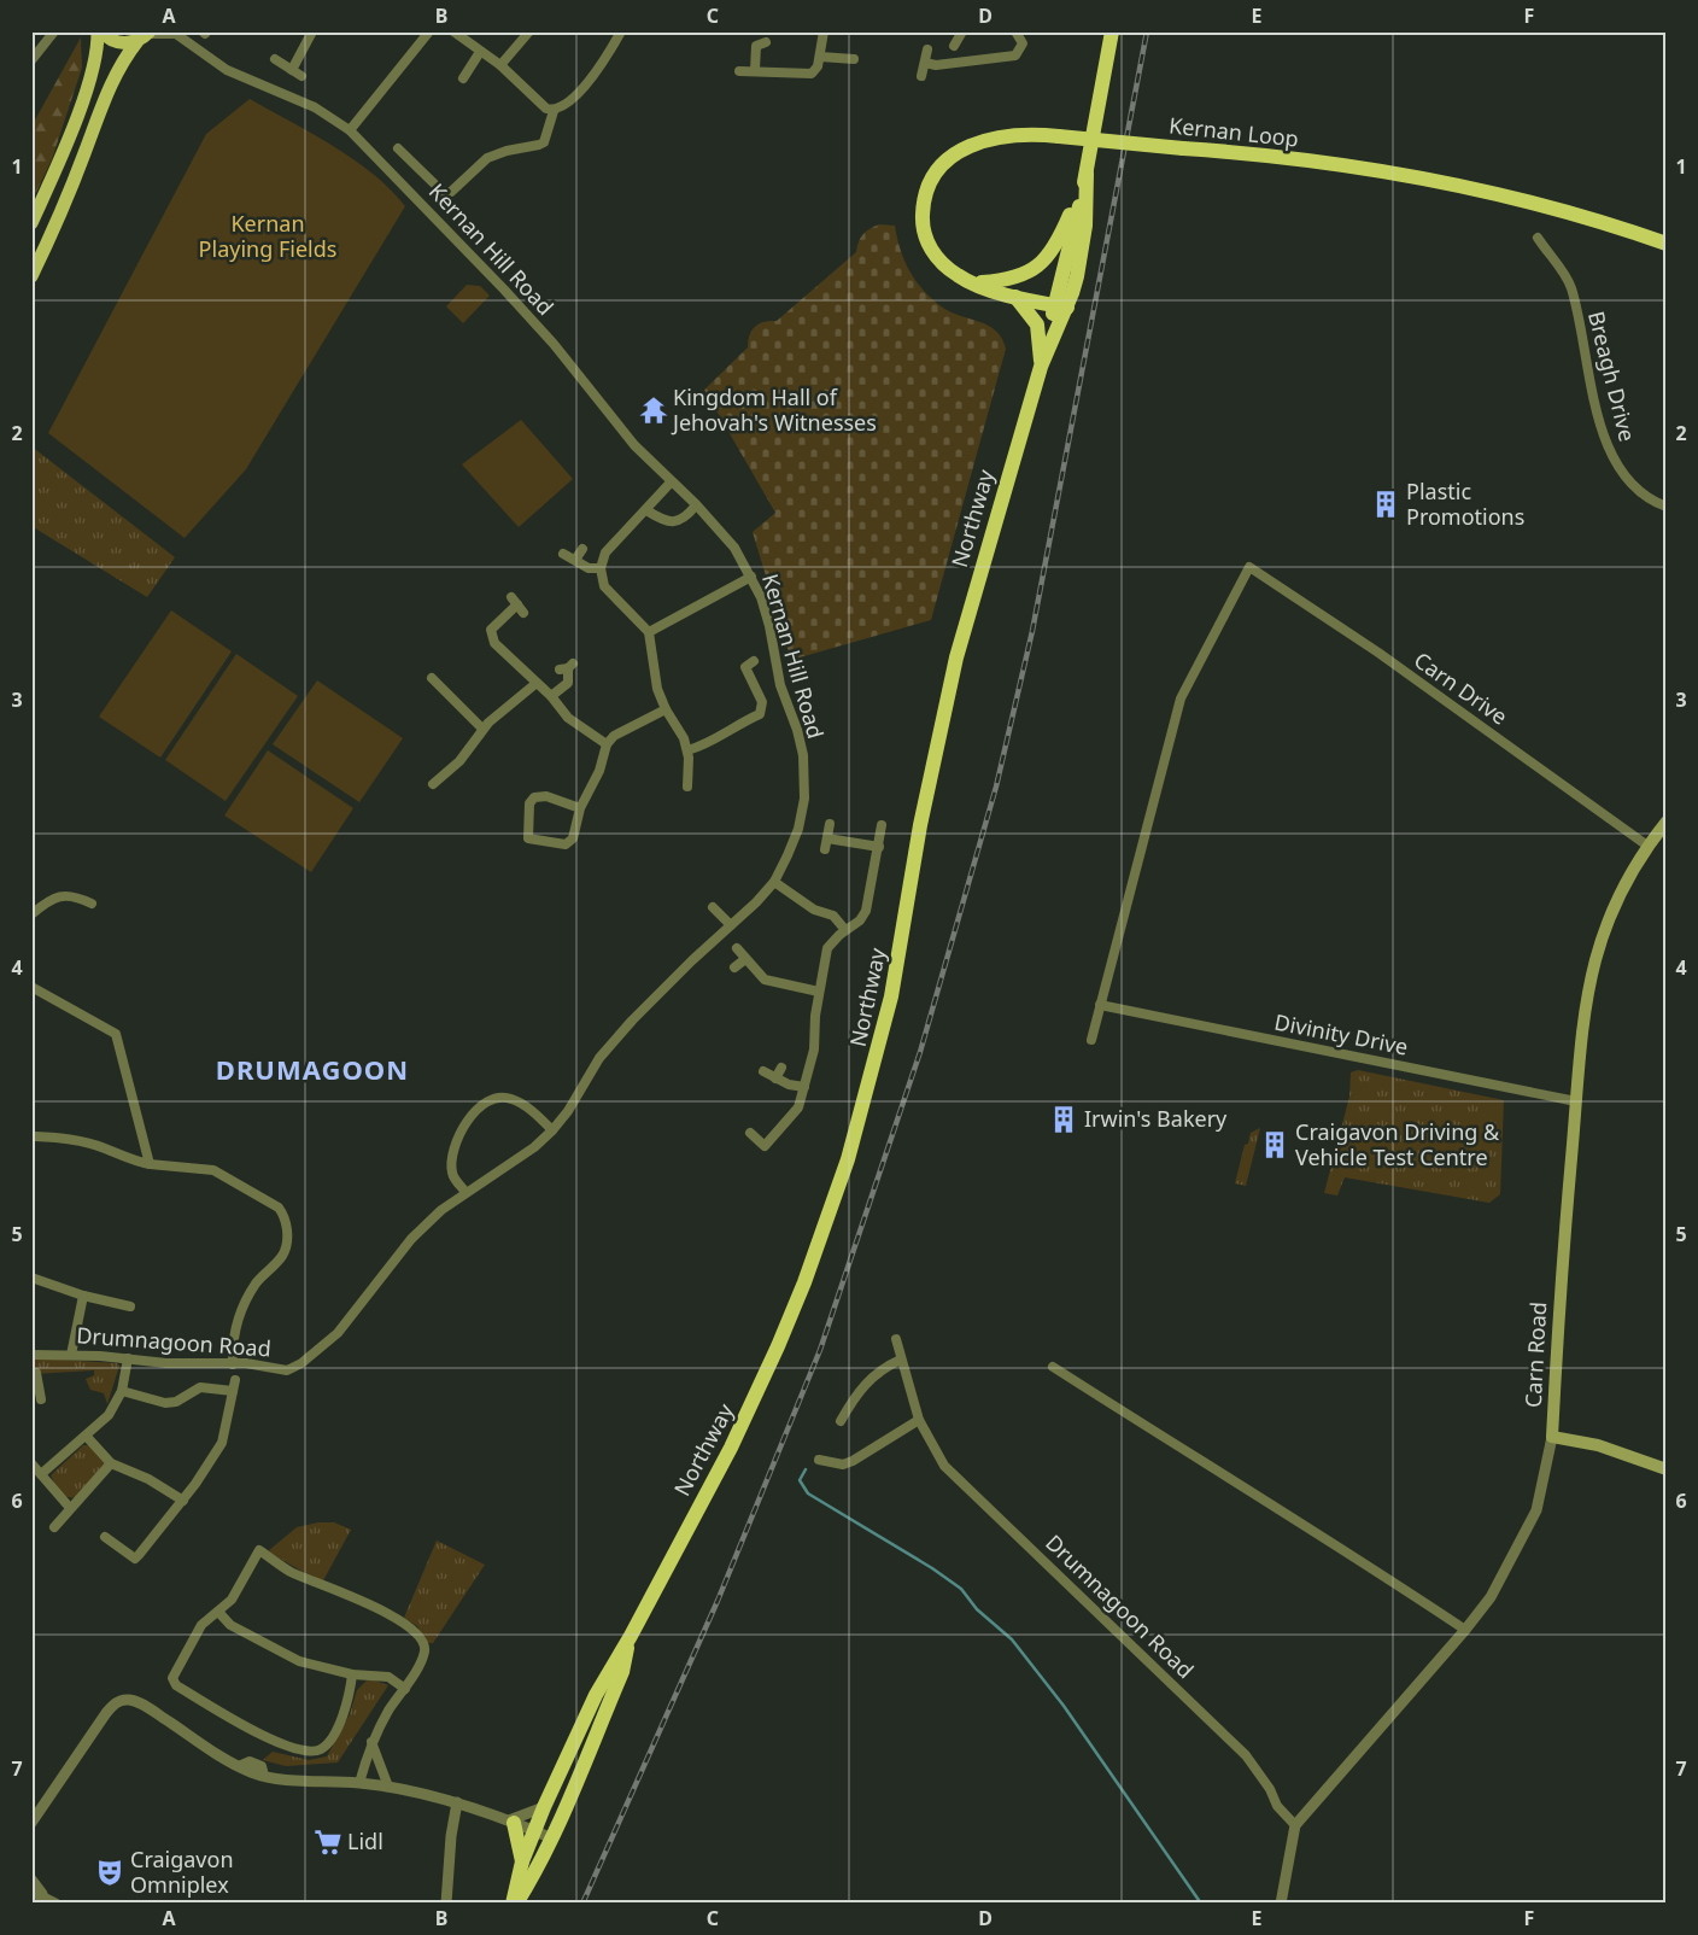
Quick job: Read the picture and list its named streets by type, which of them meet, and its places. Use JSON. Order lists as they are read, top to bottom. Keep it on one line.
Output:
{"streets":{"highway":["Kernan Loop","Northway"],"main road":["Carn Road"],"street":["Kernan Hill Road","Breagh Drive","Carn Drive","Divinity Drive","Drumnagoon Road"]},"crossings":[["Kernan Loop","Northway"],["Kernan Hill Road","Drumnagoon Road"],["Carn Drive","Divinity Drive"],["Carn Drive","Carn Road"],["Divinity Drive","Carn Road"],["Drumnagoon Road","Carn Road"]],"districts":["DRUMAGOON"],"parks":["Kernan Playing Fields"],"places":{"temple":["Kingdom Hall of Jehovah's Witnesses"],"building":["Plastic Promotions","Irwin's Bakery","Craigavon Driving & Vehicle Test Centre"],"supermarket":["Lidl"],"theatre":["Craigavon Omniplex"]},"grid":{"columns":["A","B","C","D","E","F"],"rows":["1","2","3","4","5","6","7"]}}
